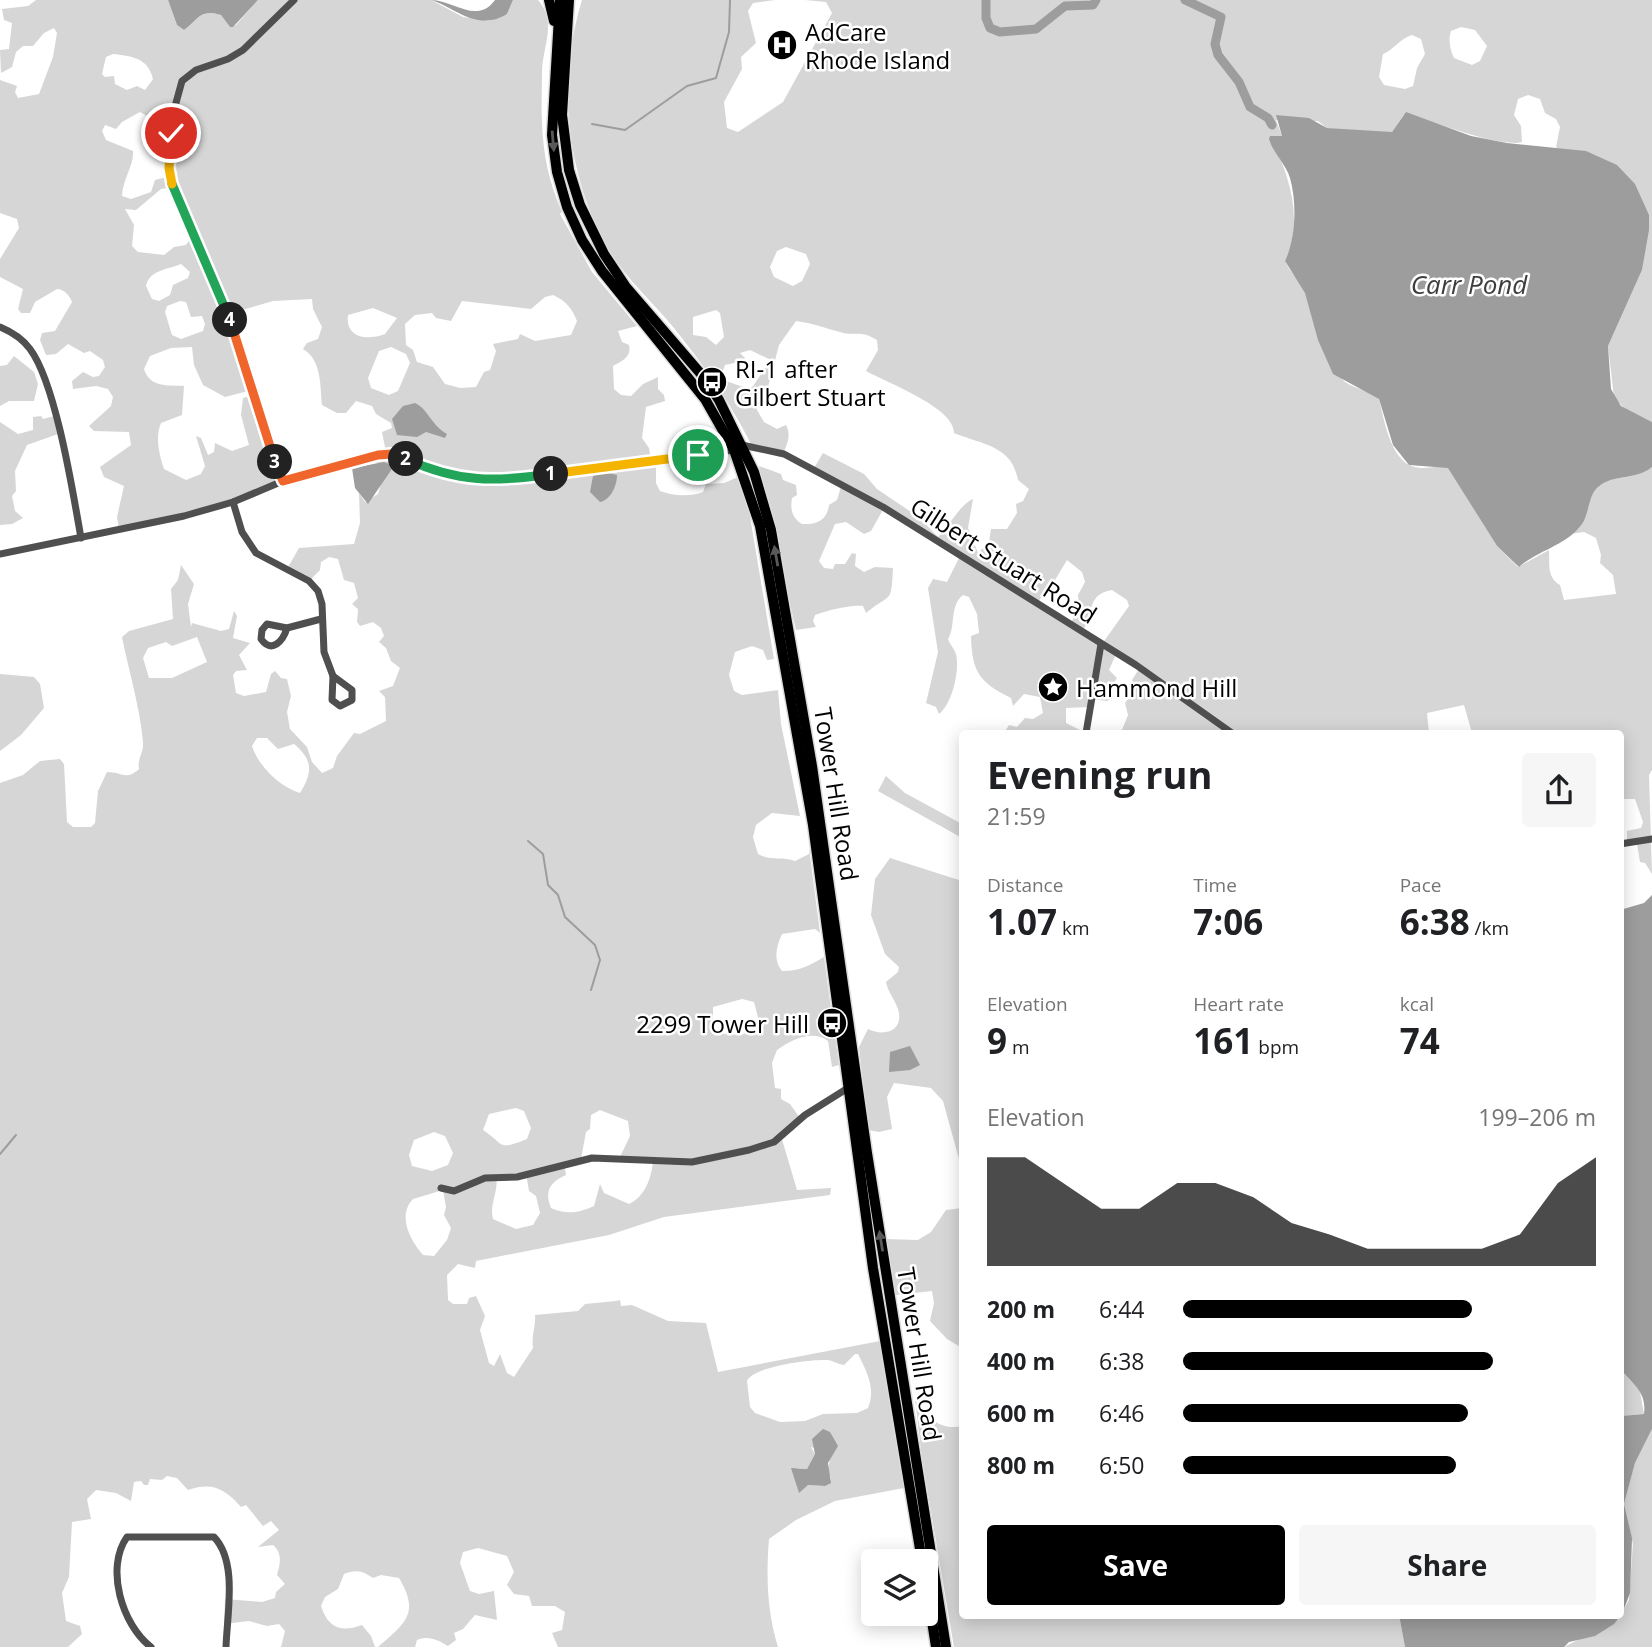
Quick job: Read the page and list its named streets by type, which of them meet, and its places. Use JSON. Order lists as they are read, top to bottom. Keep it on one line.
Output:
{"streets":{"highway":["Tower Hill Road"],"street":["Gilbert Stuart Road"]},"crossings":[["Gilbert Stuart Road","Tower Hill Road"]],"water":["Carr Pond"],"places":{"hospital":["AdCare Rhode Island"],"bus stop":["RI-1 after Gilbert Stuart","2299 Tower Hill"],"place":["Hammond Hill"]},"page":{"pins":["4","2","3","1"],"heading":["Evening run","21:59"],"stats":[["Distance","1.07 km"],["Time","7:06"],["Pace","6:38 /km"],["Elevation","9 m"],["Heart rate","161 bpm"],["kcal","74"]],"chart":["Elevation","199–206 m"],"list":[{"name":"200 m","note":"6:44"},{"name":"400 m","note":"6:38"},{"name":"600 m","note":"6:46"},{"name":"800 m","note":"6:50"}],"buttons":["Save","Share"]}}
